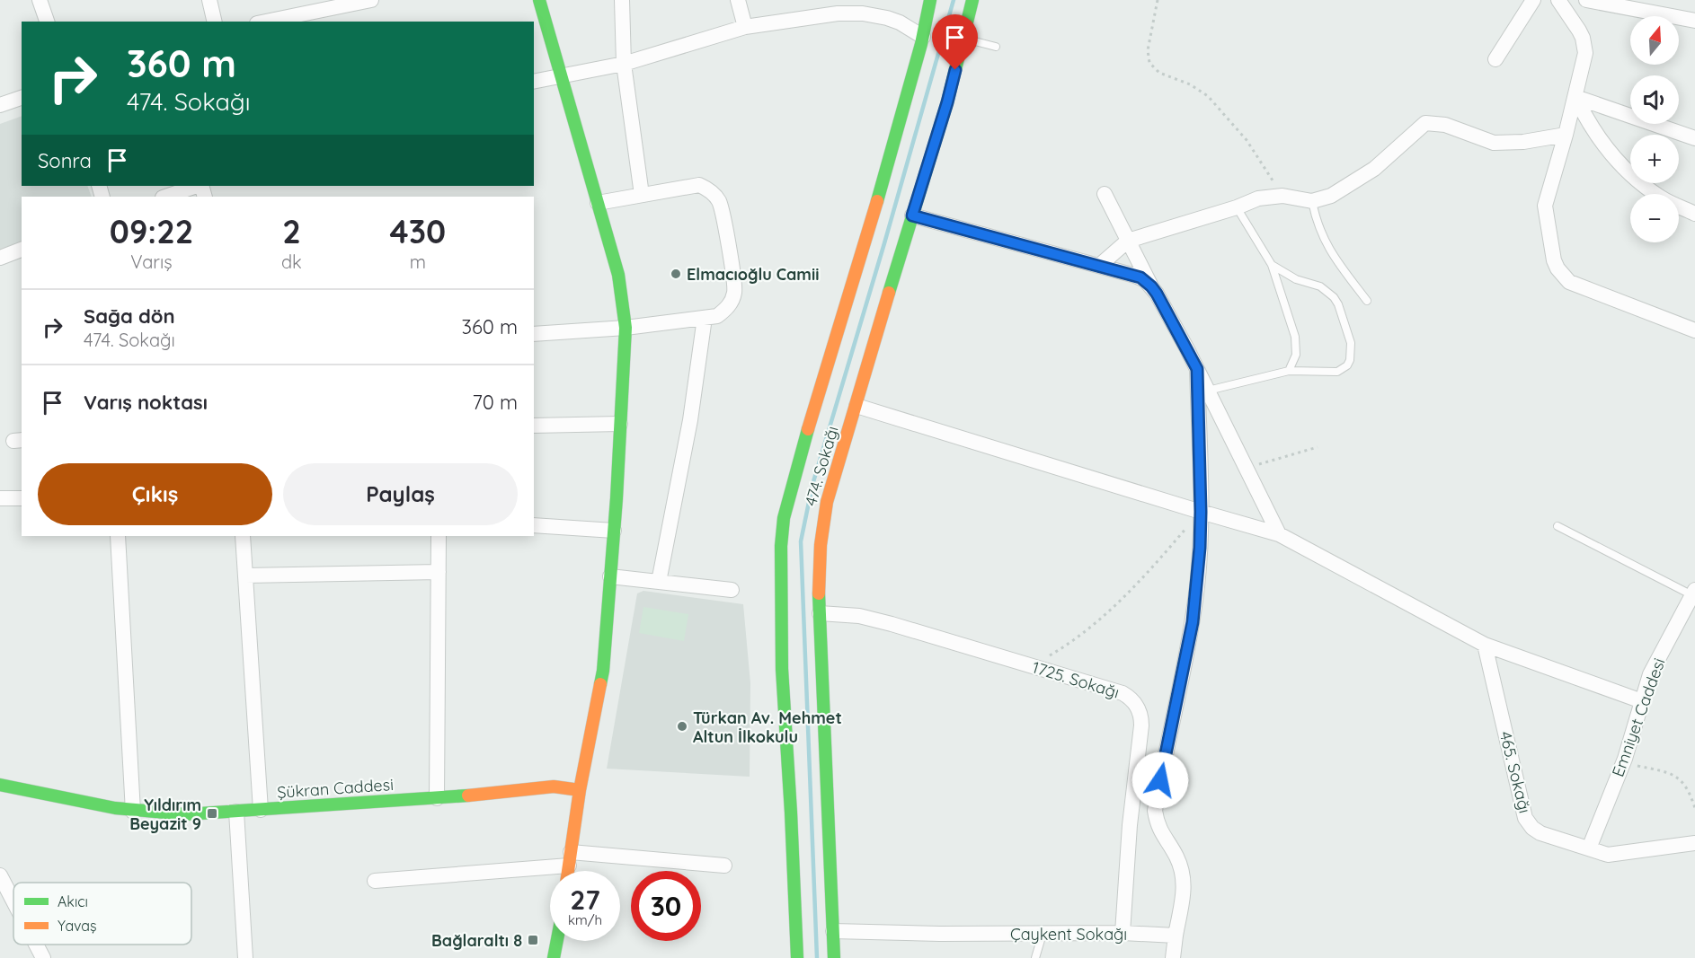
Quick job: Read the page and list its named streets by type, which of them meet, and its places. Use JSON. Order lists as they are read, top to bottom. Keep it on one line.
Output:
{"streets":{"street":["474. Sokağı","1725. Sokağı","Emniyet Caddesi","465. Sokağı","Şükran Caddesi","Çaykent Sokağı"]},"crossings":[["474. Sokağı","1725. Sokağı"],["474. Sokağı","Çaykent Sokağı"],["1725. Sokağı","Çaykent Sokağı"],["Emniyet Caddesi","465. Sokağı"]],"places":{"other":["Elmacıoğlu Camii","Türkan Av. Mehmet Altun İlkokulu"],"transit":["Yıldırım Beyazit 9","Bağlaraltı 8"]},"legend":["Akıcı","Yavaş"],"north":"top","page":{"map_buttons":["+","−"],"turn":["360 m","474. Sokağı"],"then":"Sonra","eta":["09:22","Varış","2","dk","430","m"],"list":[{"name":"Sağa dön","note":"474. Sokağı","value":"360 m"},{"name":"Varış noktası","value":"70 m"}],"buttons":["Çıkış","Paylaş"],"speed":"27 km/h","limit":"30"}}
